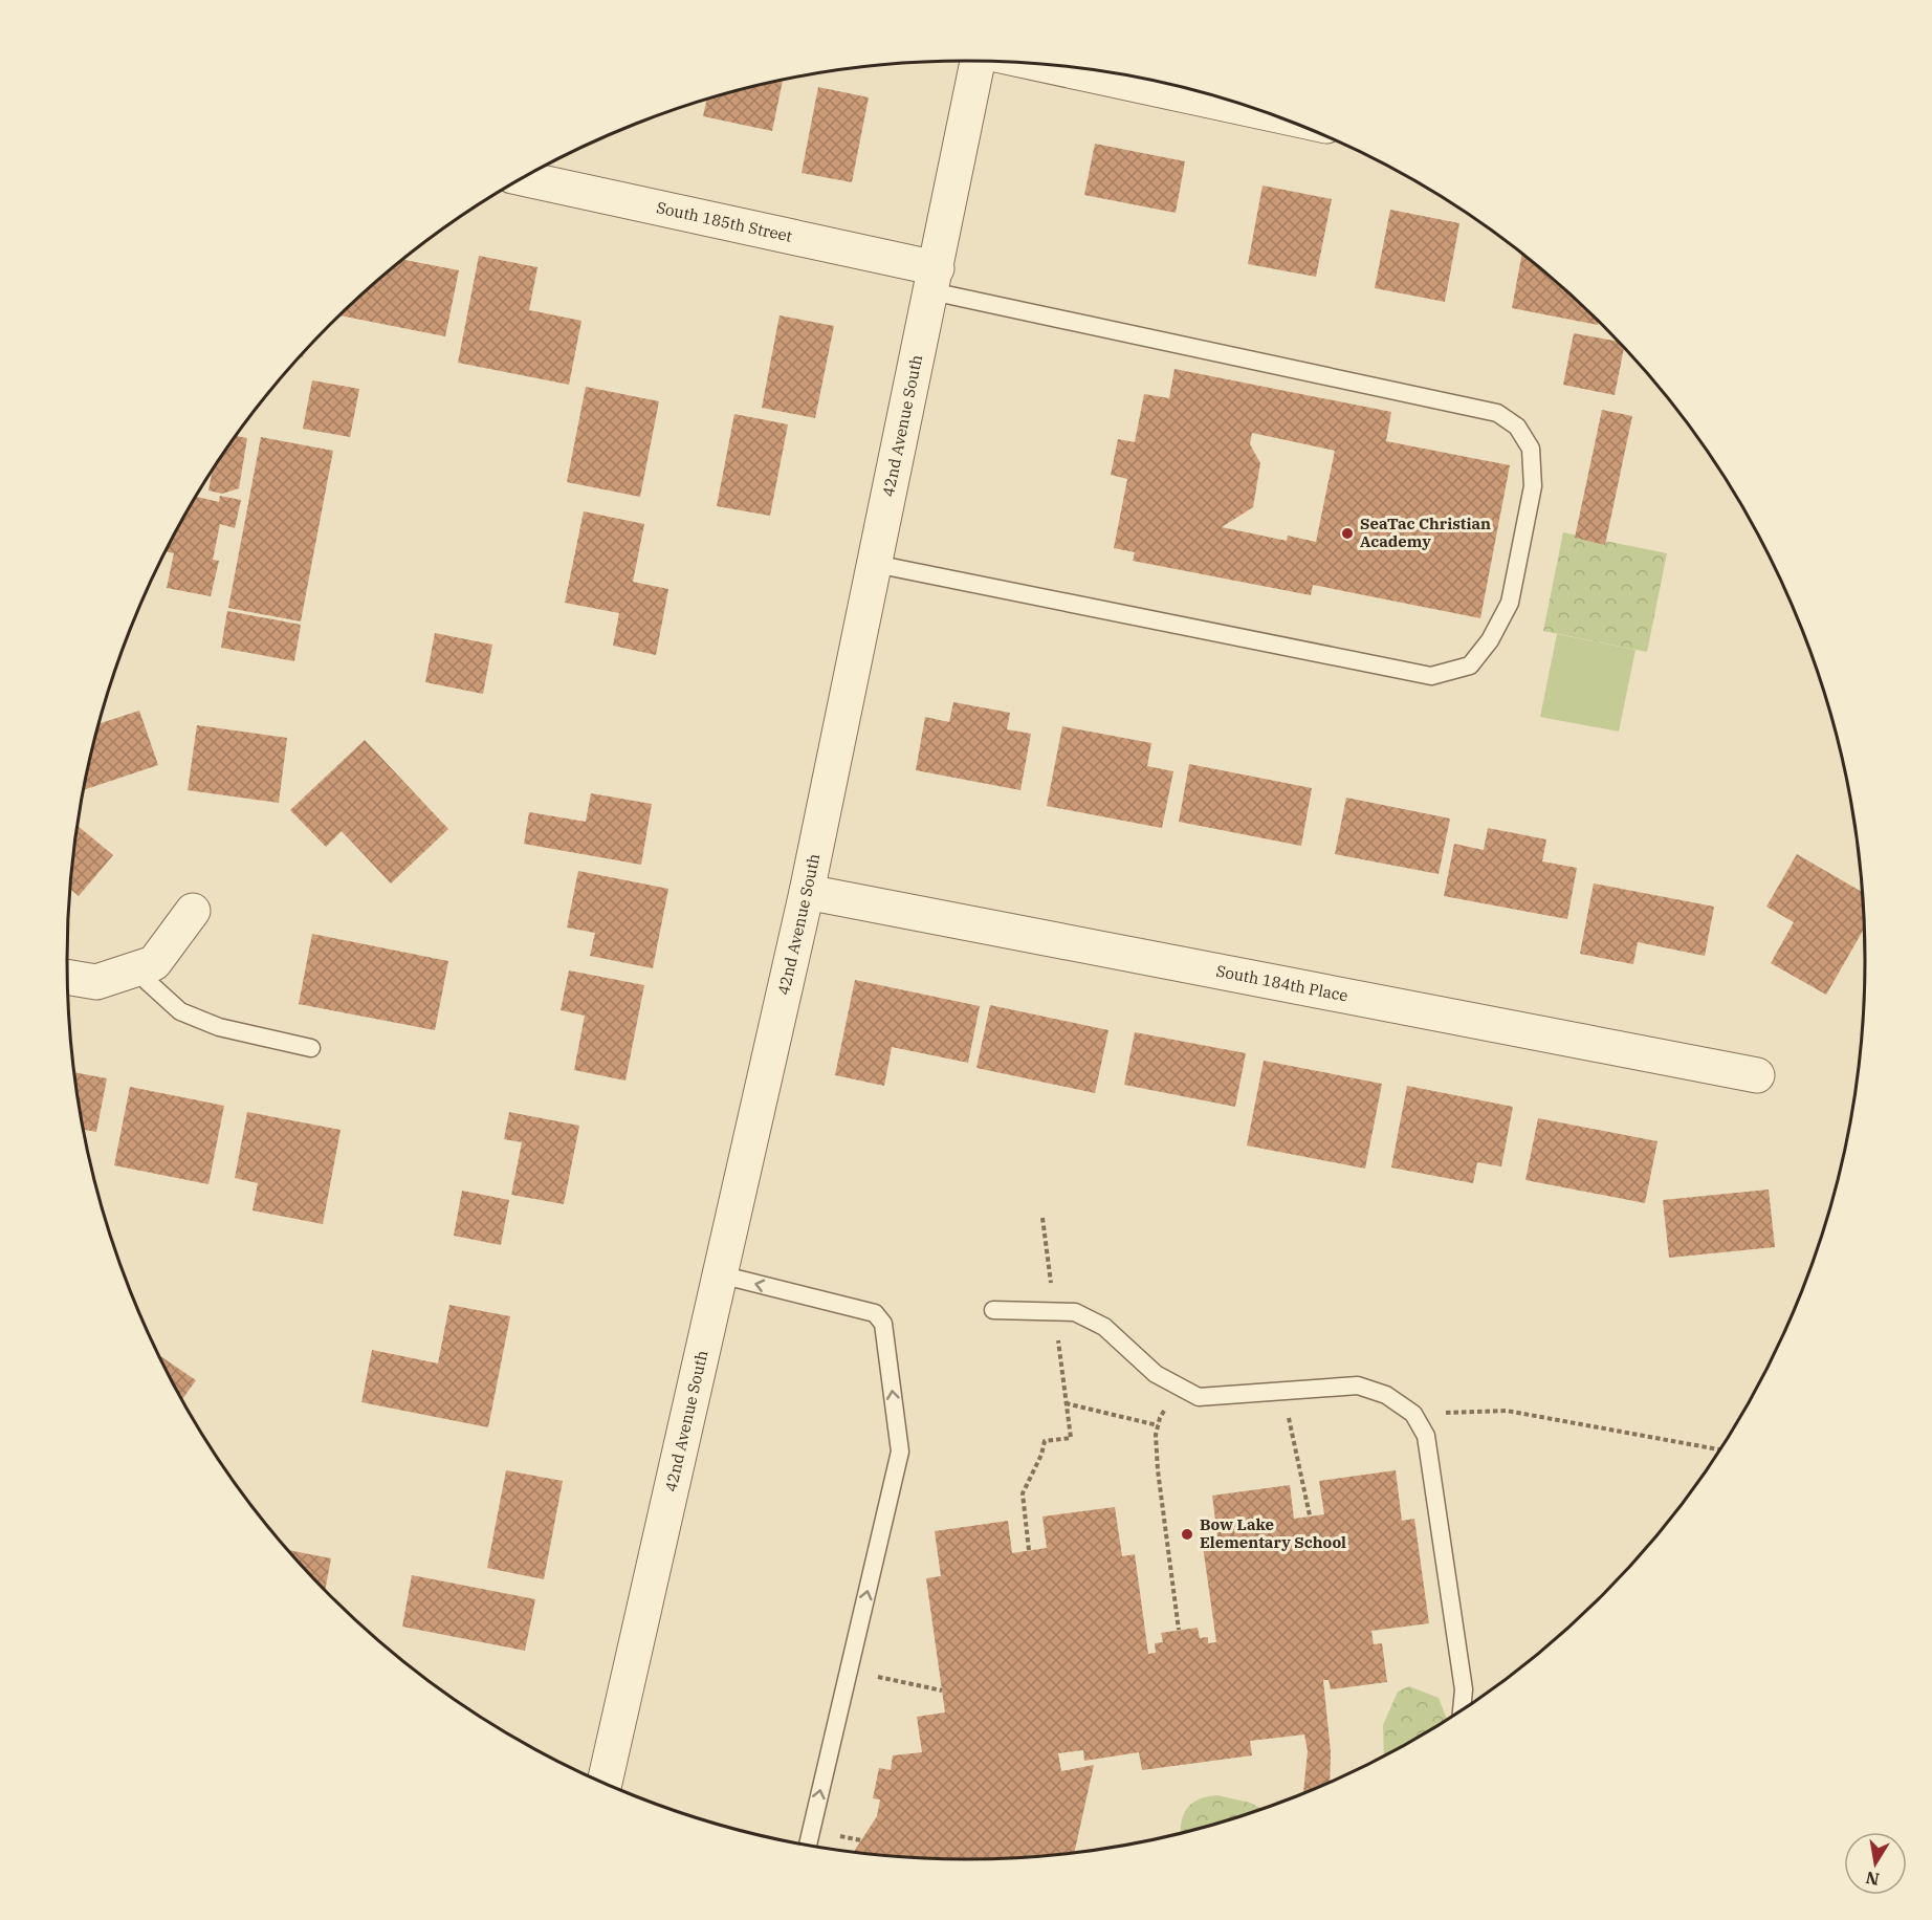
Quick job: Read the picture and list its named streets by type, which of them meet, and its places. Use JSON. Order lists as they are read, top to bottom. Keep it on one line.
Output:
{"streets":{"street":["South 185th Street","42nd Avenue South","South 184th Place"]},"crossings":[["South 185th Street","42nd Avenue South"],["42nd Avenue South","South 184th Place"]],"places":["SeaTac Christian Academy","Bow Lake Elementary School"],"north":"bottom"}
